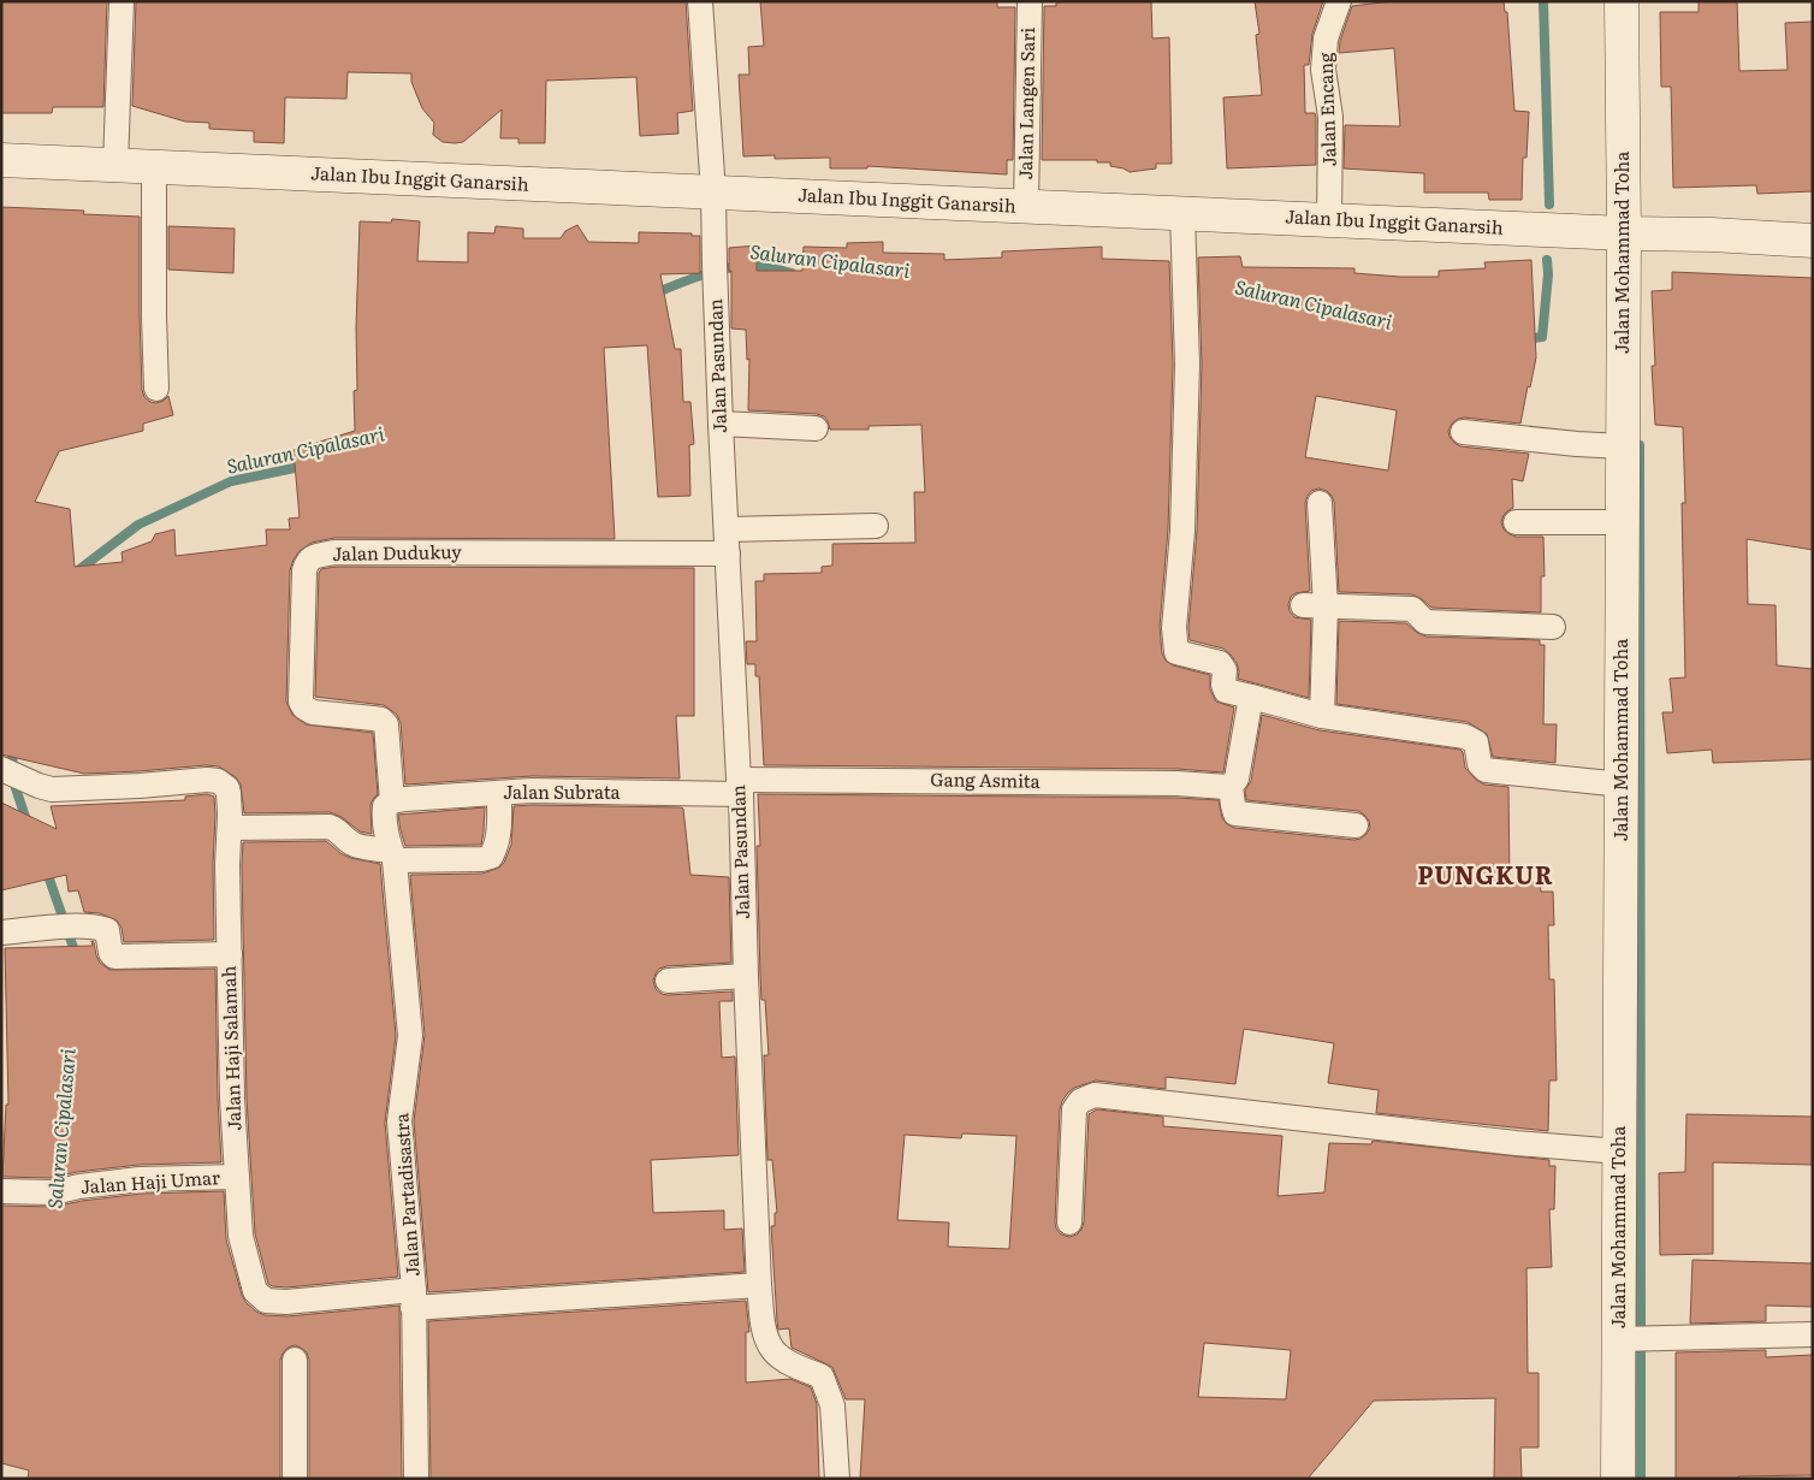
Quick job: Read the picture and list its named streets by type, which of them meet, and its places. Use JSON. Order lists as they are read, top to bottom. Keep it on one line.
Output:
{"streets":{"main road":["Jalan Ibu Inggit Ganarsih","Jalan Mohammad Toha"],"street":["Jalan Langen Sari","Jalan Encang","Jalan Pasundan","Jalan Dudukuy","Gang Asmita","Jalan Subrata","Jalan Haji Salamah","Jalan Haji Umar","Jalan Partadisastra"]},"crossings":[["Jalan Langen Sari","Jalan Ibu Inggit Ganarsih"],["Jalan Encang","Jalan Ibu Inggit Ganarsih"],["Jalan Ibu Inggit Ganarsih","Jalan Mohammad Toha"],["Jalan Ibu Inggit Ganarsih","Jalan Pasundan"],["Jalan Pasundan","Jalan Dudukuy"],["Jalan Pasundan","Gang Asmita"],["Jalan Pasundan","Jalan Subrata"],["Jalan Pasundan","Jalan Haji Umar"],["Jalan Dudukuy","Jalan Subrata"],["Jalan Dudukuy","Jalan Partadisastra"],["Gang Asmita","Jalan Subrata"],["Jalan Subrata","Jalan Partadisastra"],["Jalan Haji Salamah","Jalan Haji Umar"],["Jalan Haji Umar","Jalan Partadisastra"]],"districts":["PUNGKUR"],"water":["Saluran Cipalasari"]}
